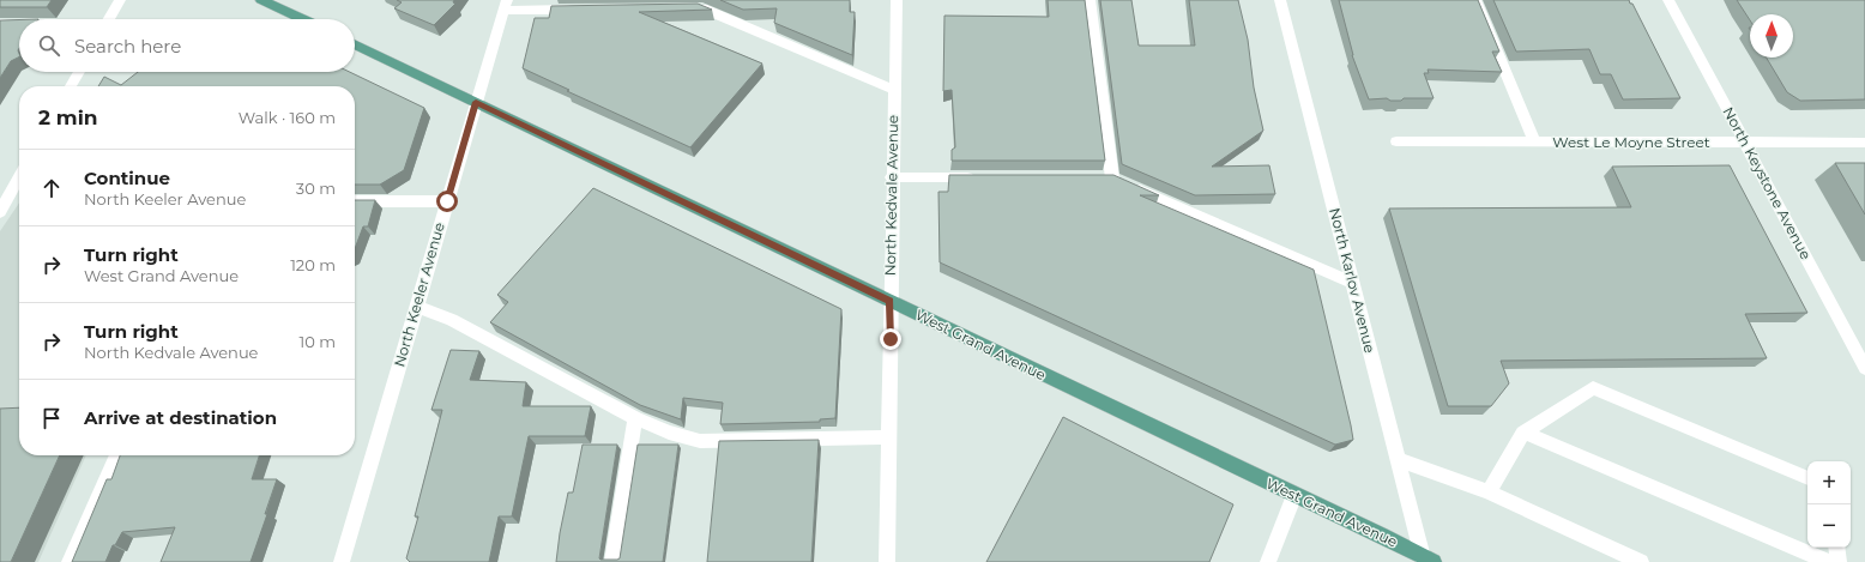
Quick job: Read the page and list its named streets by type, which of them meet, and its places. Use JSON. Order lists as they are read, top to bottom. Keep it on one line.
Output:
{"streets":{"main road":["West Grand Avenue"],"street":["West Le Moyne Street","North Keystone Avenue","North Kedvale Avenue","North Karlov Avenue","North Keeler Avenue"]},"crossings":[["West Le Moyne Street","North Keystone Avenue"],["North Kedvale Avenue","West Grand Avenue"],["North Karlov Avenue","West Grand Avenue"],["North Keeler Avenue","West Grand Avenue"]],"north":"top","page":{"search":"Search here","heading":["2 min","Walk · 160 m"],"list":[["Continue","North Keeler Avenue","30 m"],["Turn right","West Grand Avenue","120 m"],["Turn right","North Kedvale Avenue","10 m"],"Arrive at destination"],"map_buttons":["+","−"]}}
